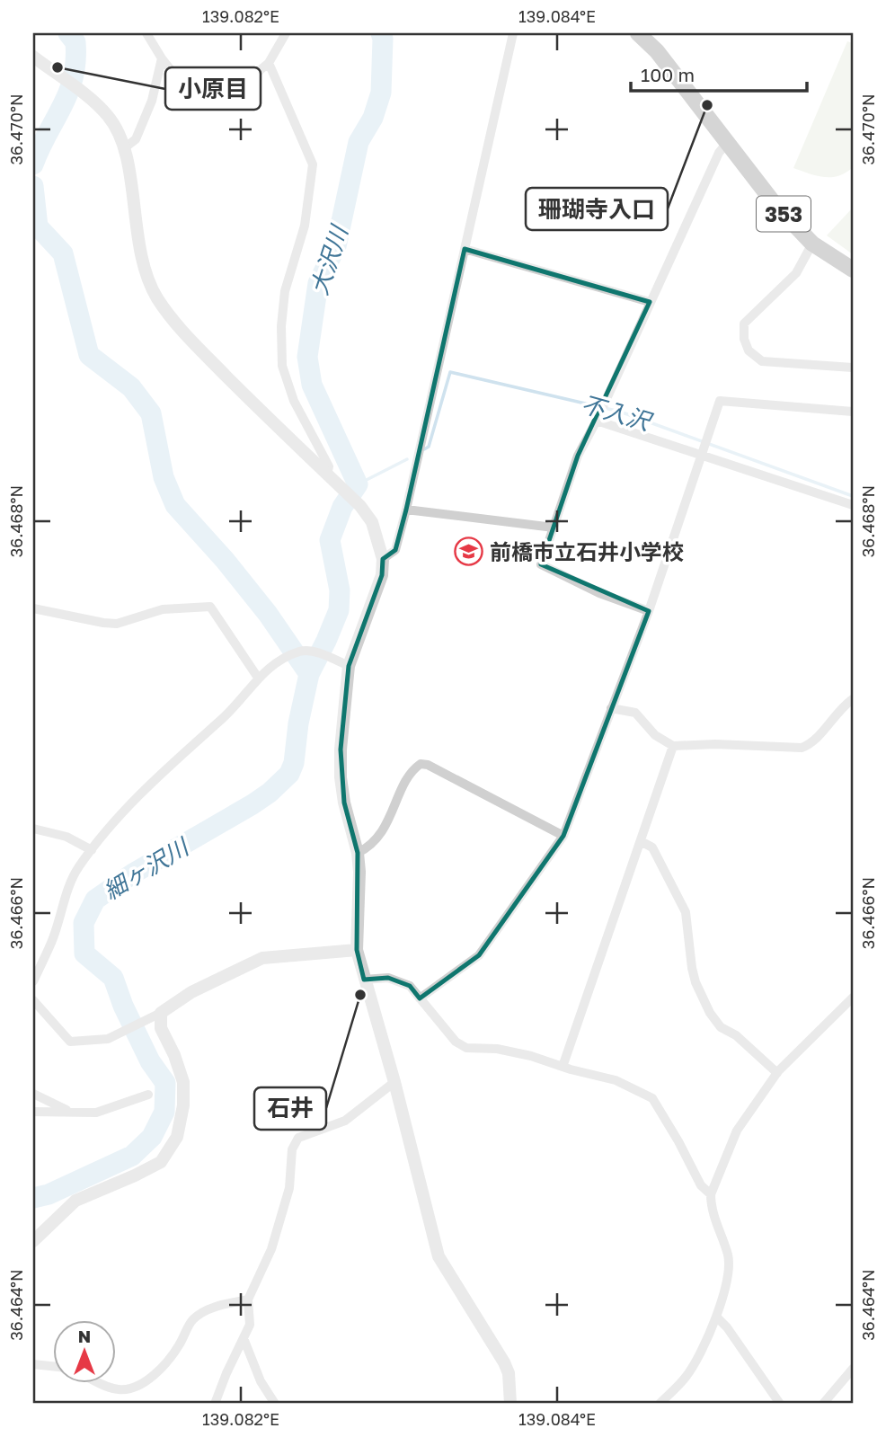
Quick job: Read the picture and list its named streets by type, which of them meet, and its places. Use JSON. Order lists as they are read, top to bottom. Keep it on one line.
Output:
{"streets":{"highway":["353"]},"water":["大沢川","不入沢","細ヶ沢川"],"places":{"other":["小原目","珊瑚寺入口","石井"],"school or university":["前橋市立石井小学校"]},"scale_bar":"100 m","north":"top","coordinates":["139.082°E","139.084°E","36.470°N","36.468°N","36.466°N","36.464°N"]}
